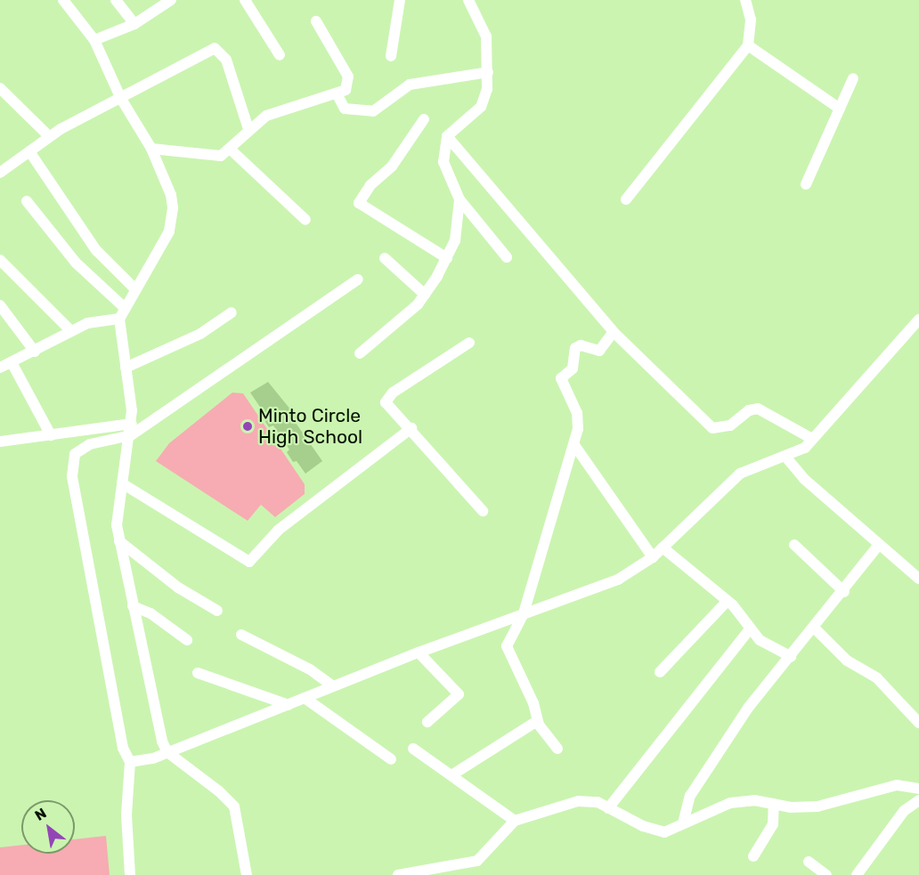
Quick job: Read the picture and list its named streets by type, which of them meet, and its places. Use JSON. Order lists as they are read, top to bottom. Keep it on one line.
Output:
{"places":["Minto Circle High School"],"north":"top left"}
